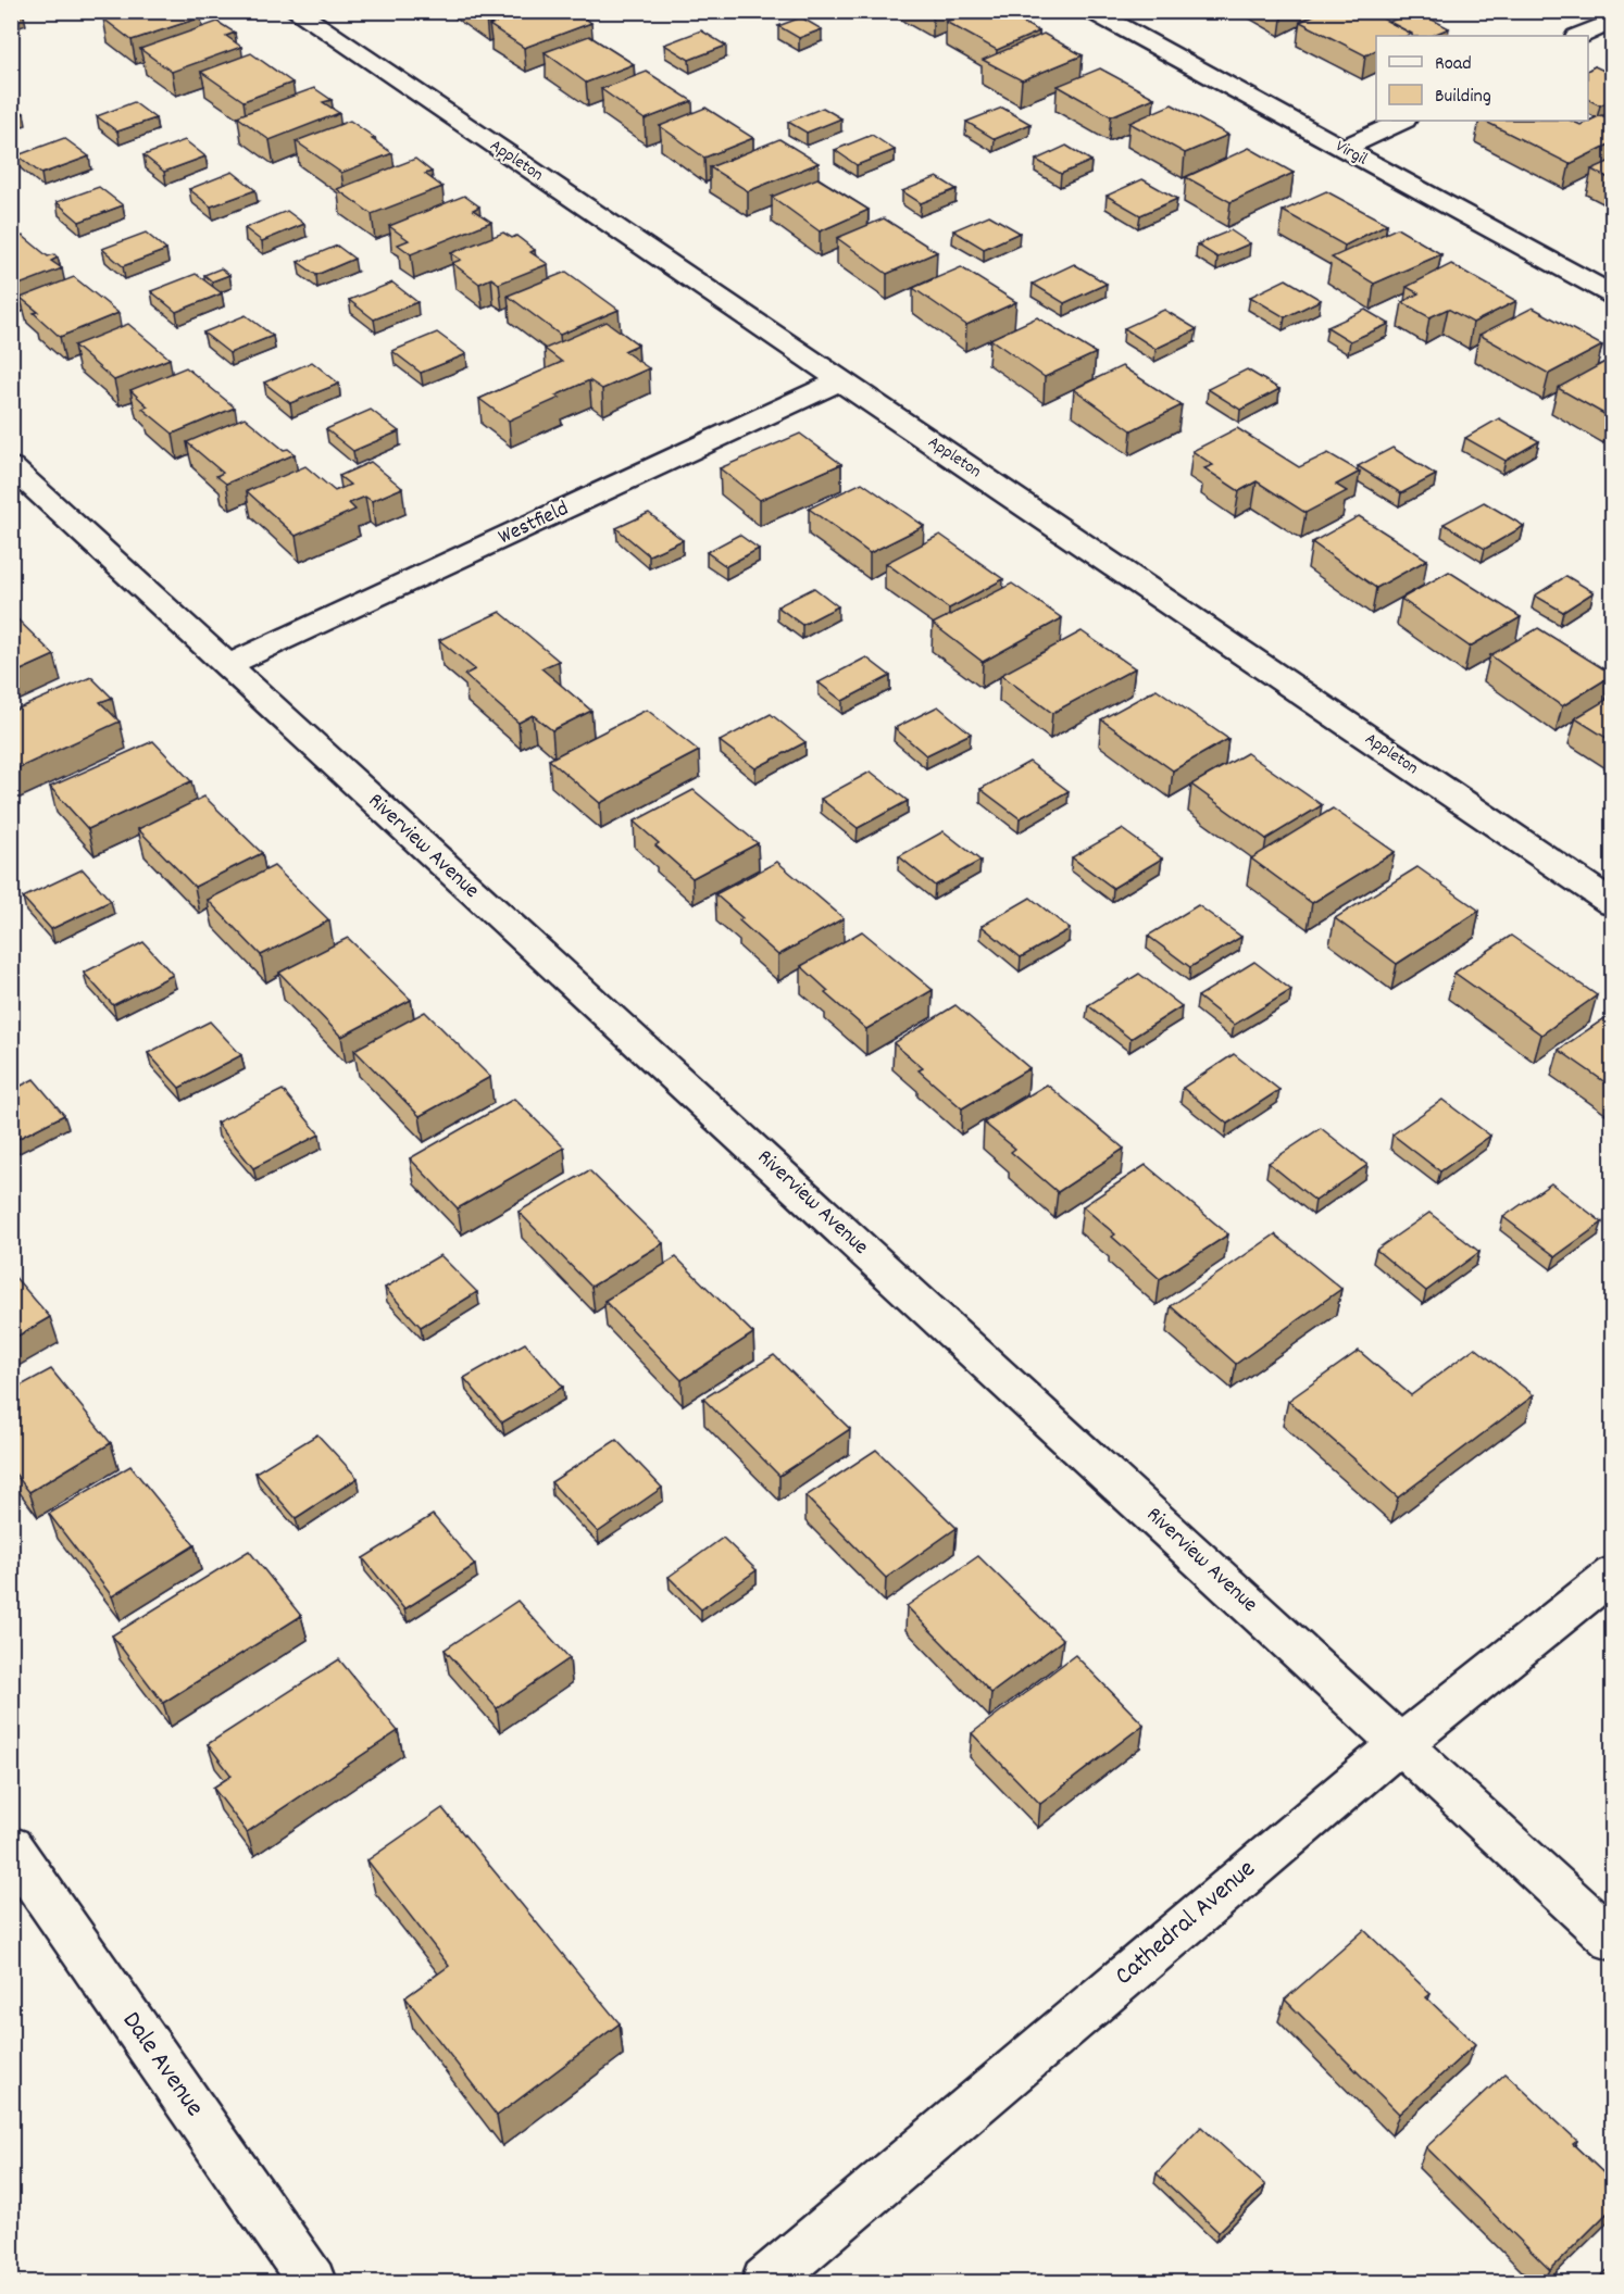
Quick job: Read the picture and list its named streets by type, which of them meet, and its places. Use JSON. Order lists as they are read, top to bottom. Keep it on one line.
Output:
{"streets":{"street":["Virgil","Appleton","Westfield","Riverview Avenue","Cathedral Avenue","Dale Avenue"]},"crossings":[["Appleton","Westfield"],["Westfield","Riverview Avenue"],["Riverview Avenue","Cathedral Avenue"]],"legend":["Road","Building"]}
